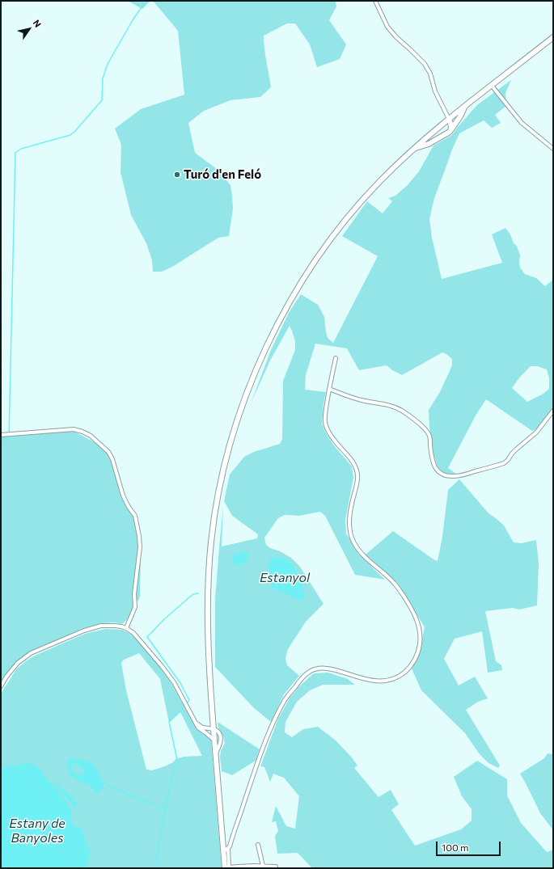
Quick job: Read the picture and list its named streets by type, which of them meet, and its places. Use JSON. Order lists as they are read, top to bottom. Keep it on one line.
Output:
{"water":["Estanyol","Estany de Banyoles"],"places":["Turó d'en Feló"],"scale_bar":"100 m","north":"top right"}
